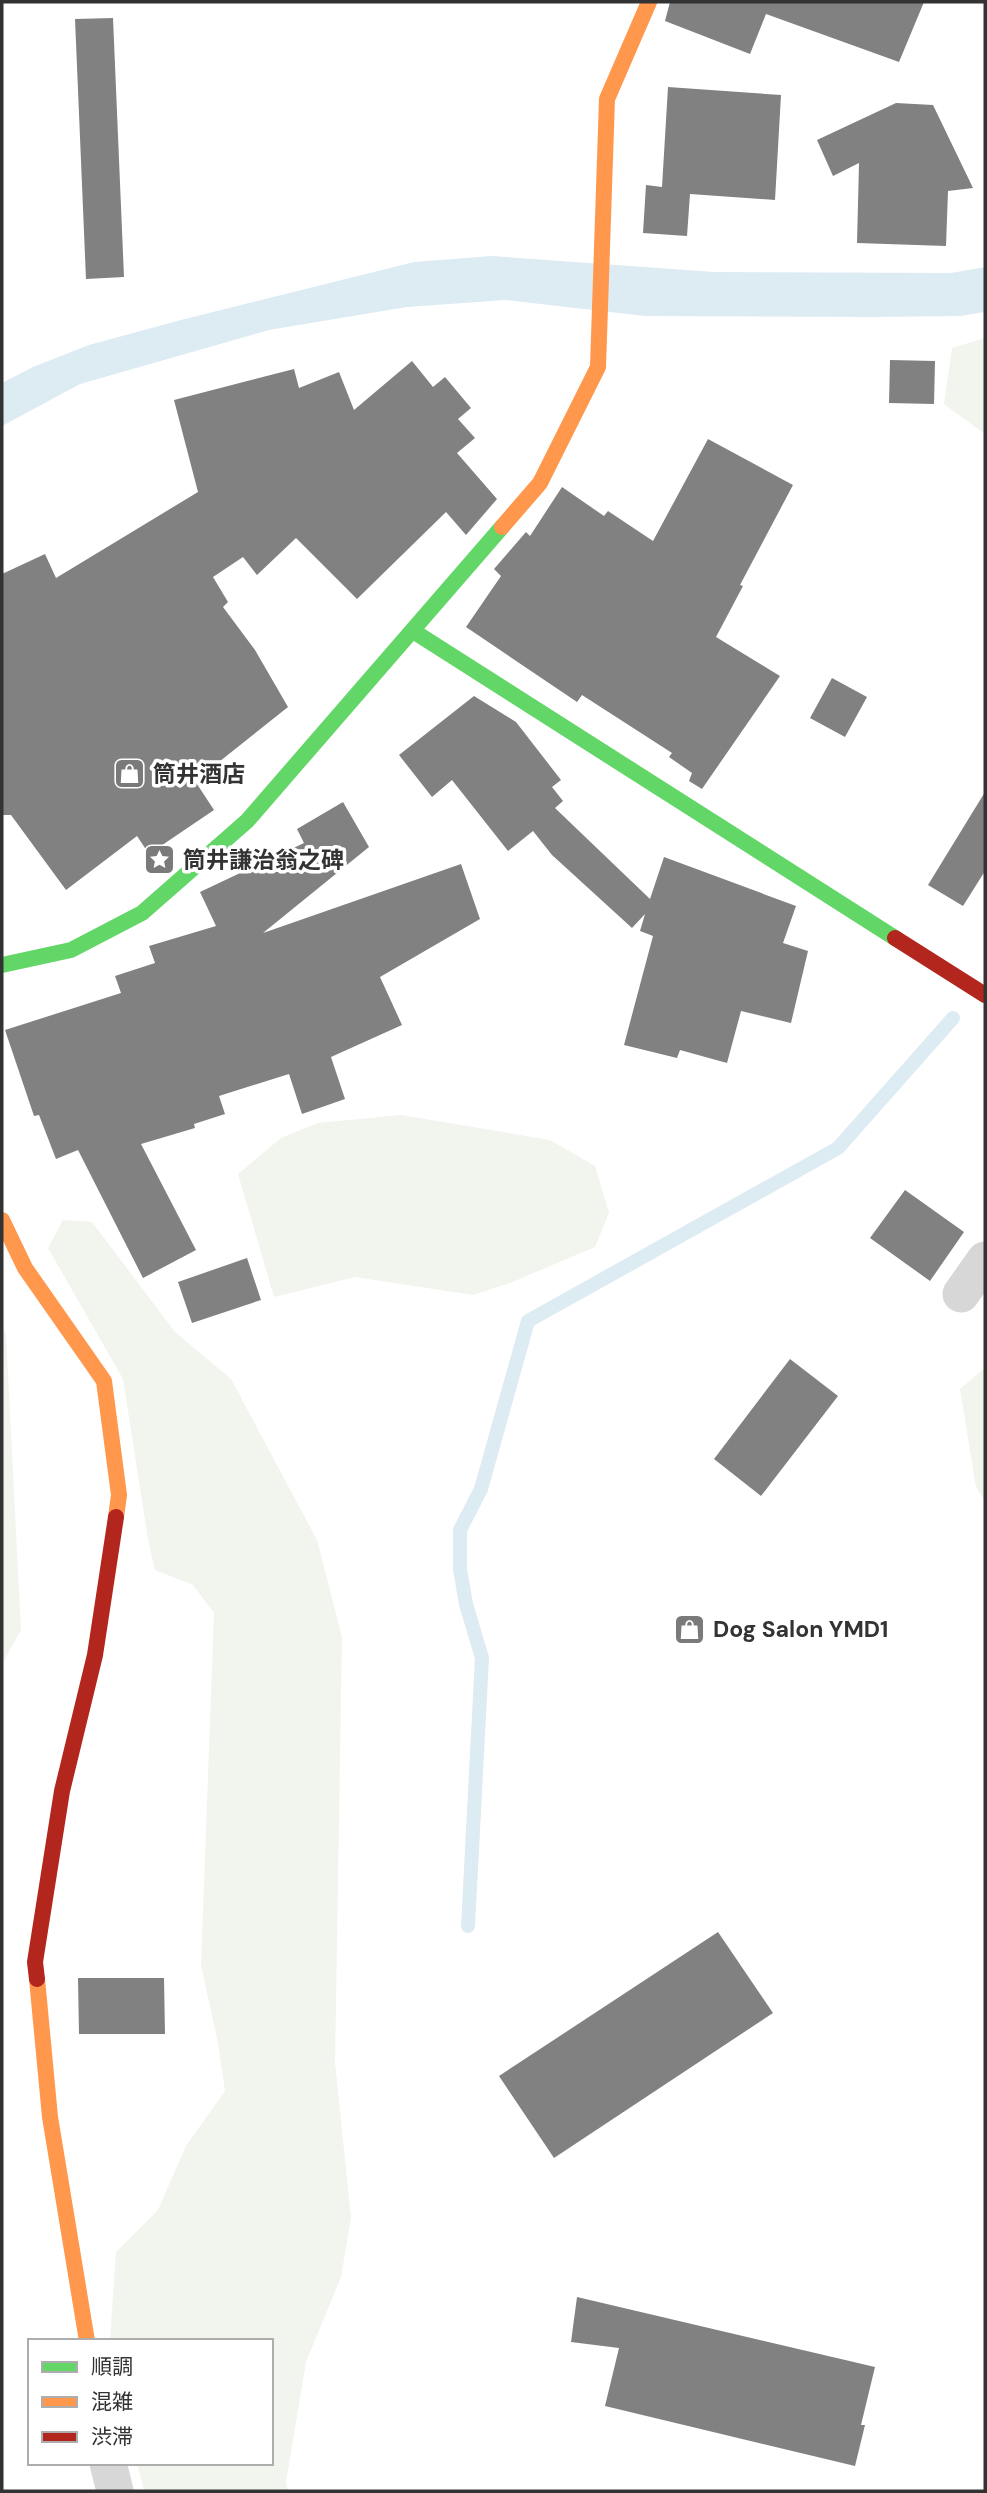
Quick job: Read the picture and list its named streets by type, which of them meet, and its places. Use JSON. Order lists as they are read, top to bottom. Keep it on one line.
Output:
{"places":{"shop":["筒井酒店","Dog Salon YMD1"],"place":["筒井謙治翁之碑"]},"legend":["順調","混雑","渋滞"]}
